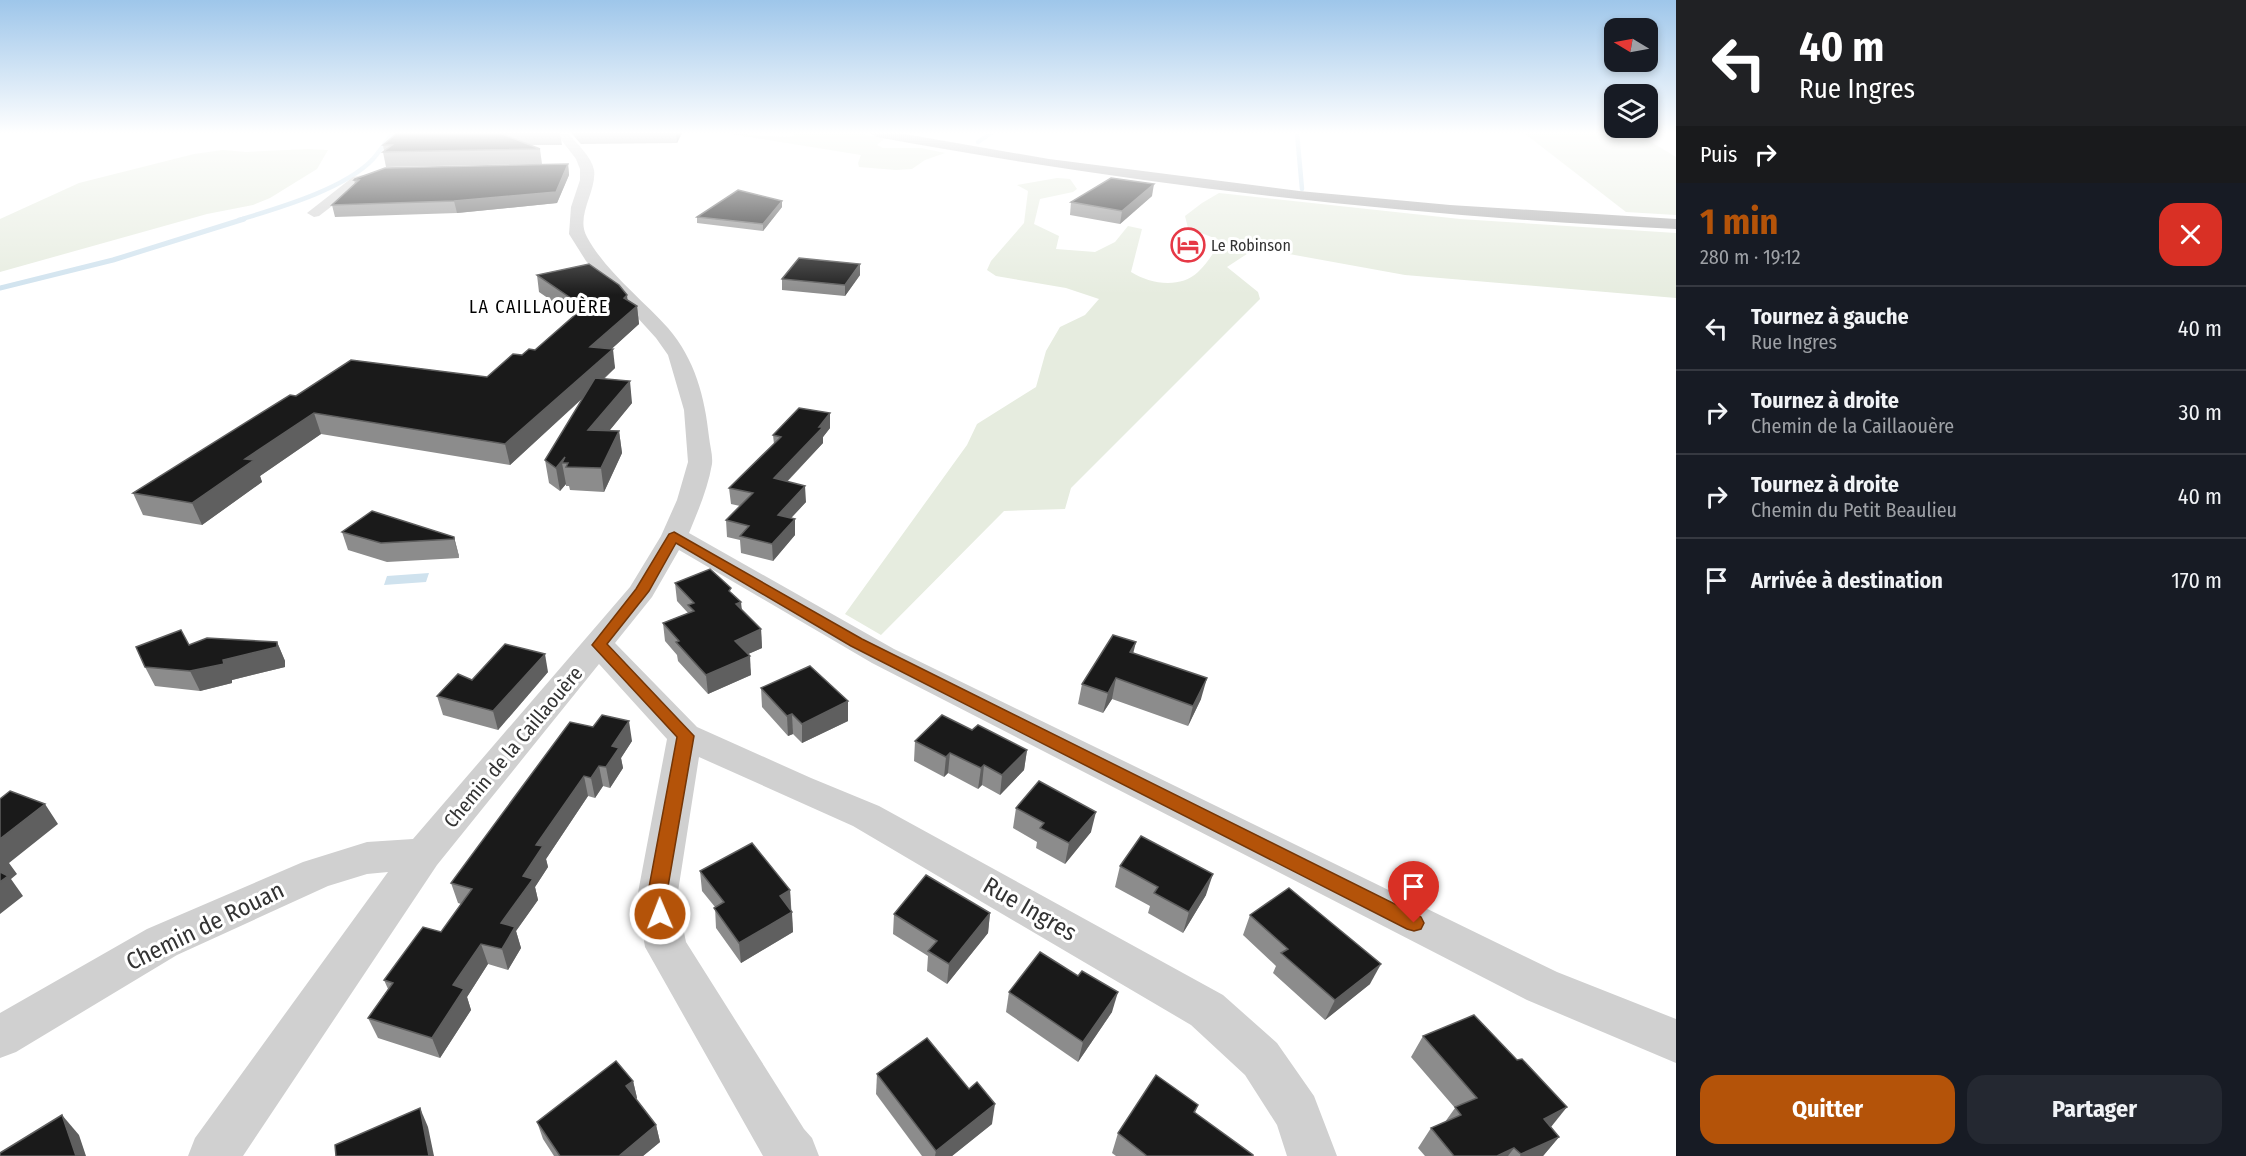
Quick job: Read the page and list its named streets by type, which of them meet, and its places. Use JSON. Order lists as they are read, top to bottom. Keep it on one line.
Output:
{"streets":{"street":["Chemin de la Caillaouère","Rue Ingres","Chemin de Rouan"]},"crossings":[["Chemin de la Caillaouère","Rue Ingres"],["Chemin de la Caillaouère","Chemin de Rouan"]],"districts":["LA CAILLAOUÈRE"],"places":{"hotel":["Le Robinson"]},"north":"left","page":{"turn":["40 m","Rue Ingres"],"then":"Puis","heading":["1 min","280 m · 19:12"],"list":[{"name":"Tournez à gauche","note":"Rue Ingres","value":"40 m"},{"name":"Tournez à droite","note":"Chemin de la Caillaouère","value":"30 m"},{"name":"Tournez à droite","note":"Chemin du Petit Beaulieu","value":"40 m"},{"name":"Arrivée à destination","value":"170 m"}],"buttons":["Quitter","Partager"]}}
